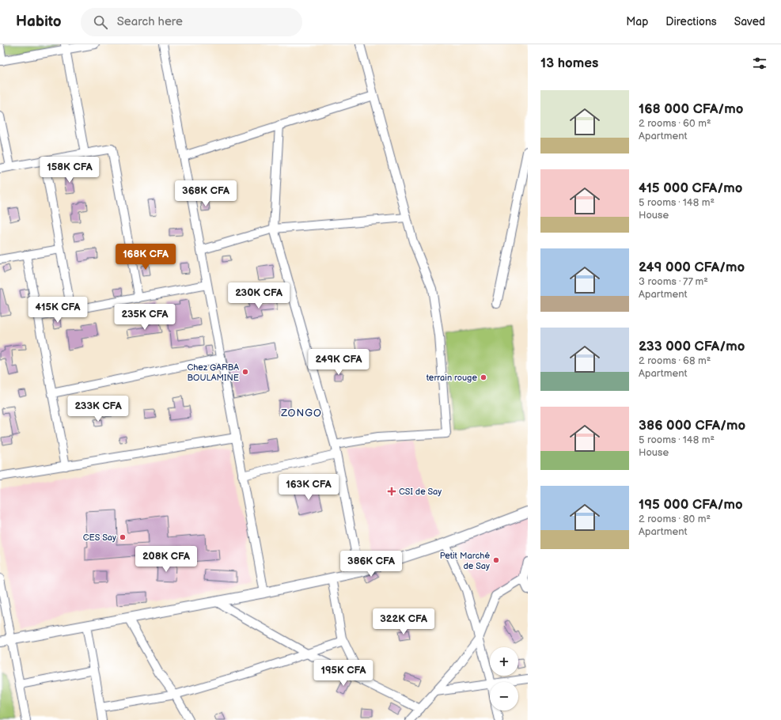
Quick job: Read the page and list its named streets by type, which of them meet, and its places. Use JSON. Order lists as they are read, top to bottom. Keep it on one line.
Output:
{"districts":["ZONGO"],"places":{"other":["Chez GARBA BOULAMINE","terrain rouge","CES Say","Petit Marché de Say"],"health":["CSI de Say"]},"page":{"header":"Habito","search":"Search here","nav":["Map","Directions","Saved"],"heading":"13 homes","list":[{"name":"168 000 CFA/mo","note":"2 rooms · 60 m² · Apartment"},{"name":"415 000 CFA/mo","note":"5 rooms · 148 m² · House"},{"name":"249 000 CFA/mo","note":"3 rooms · 77 m² · Apartment"},{"name":"233 000 CFA/mo","note":"2 rooms · 68 m² · Apartment"},{"name":"386 000 CFA/mo","note":"5 rooms · 148 m² · House"},{"name":"195 000 CFA/mo","note":"2 rooms · 80 m² · Apartment"}],"price":["158K CFA","368K CFA","168K CFA","230K CFA","415K CFA","235K CFA","249K CFA","233K CFA","163K CFA","208K CFA","386K CFA","322K CFA","195K CFA"],"map_buttons":["+","−"]}}
